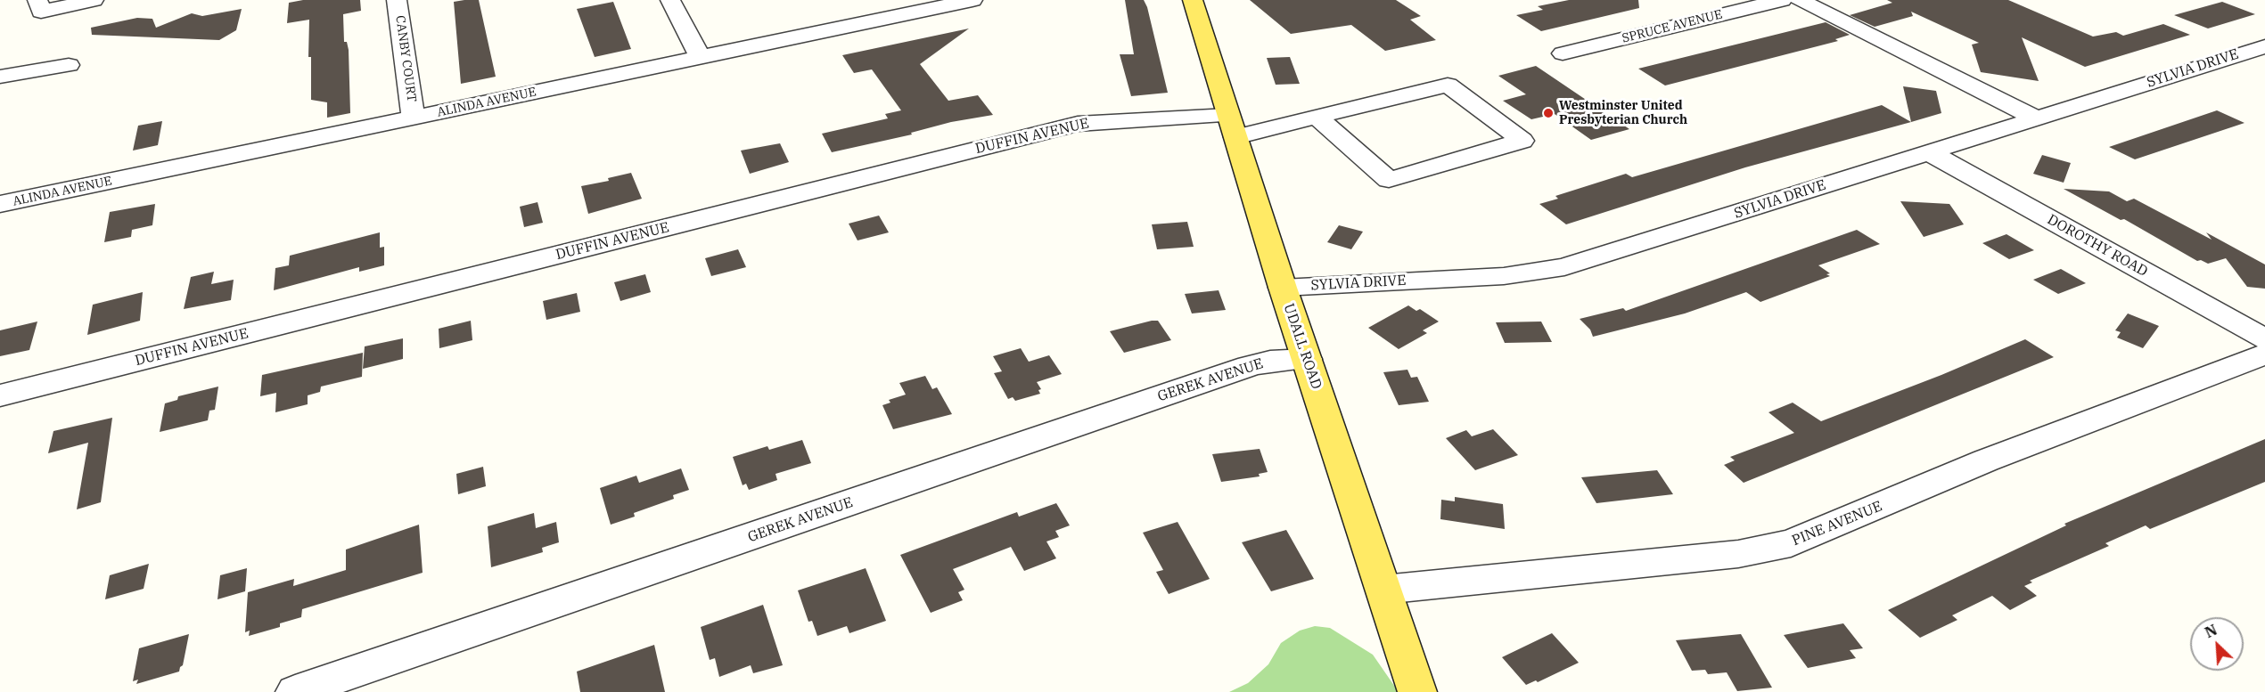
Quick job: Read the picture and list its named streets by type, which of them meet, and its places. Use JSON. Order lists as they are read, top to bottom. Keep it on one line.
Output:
{"streets":{"main road":["UDALL ROAD"],"street":["SPRUCE AVENUE","CANBY COURT","SYLVIA DRIVE","ALINDA AVENUE","DUFFIN AVENUE","DOROTHY ROAD","GEREK AVENUE","PINE AVENUE"]},"crossings":[["CANBY COURT","ALINDA AVENUE"],["SYLVIA DRIVE","DOROTHY ROAD"],["SYLVIA DRIVE","UDALL ROAD"],["DUFFIN AVENUE","UDALL ROAD"],["UDALL ROAD","GEREK AVENUE"],["UDALL ROAD","PINE AVENUE"]],"places":["Westminster United Presbyterian Church"],"north":"top left"}
